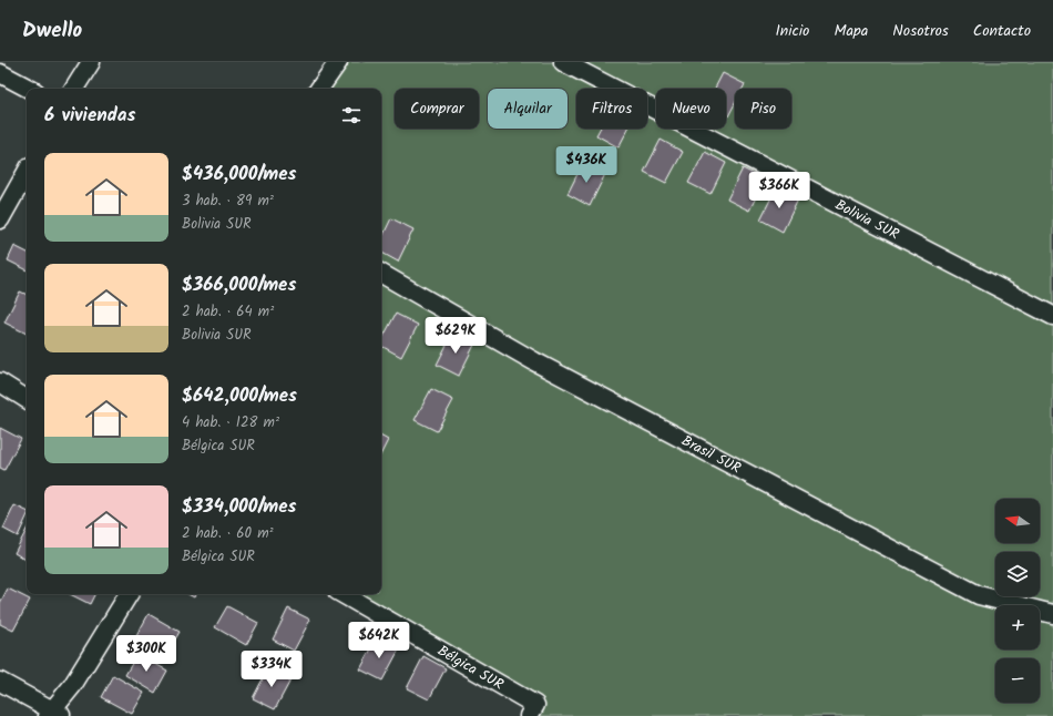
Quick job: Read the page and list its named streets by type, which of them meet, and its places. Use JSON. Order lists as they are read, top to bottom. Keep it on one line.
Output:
{"streets":{"street":["Bolivia SUR","Brasil SUR","Bélgica SUR"]},"north":"left","page":{"header":"Dwello","nav":["Inicio","Mapa","Nosotros","Contacto"],"chip":["Comprar","Alquilar","Filtros","Nuevo","Piso"],"heading":"6 viviendas","list":[{"name":"$436,000/mes","note":"3 hab. · 89 m² · Bolivia SUR"},{"name":"$366,000/mes","note":"2 hab. · 64 m² · Bolivia SUR"},{"name":"$642,000/mes","note":"4 hab. · 128 m² · Bélgica SUR"},{"name":"$334,000/mes","note":"2 hab. · 60 m² · Bélgica SUR"}],"price":["$436K","$366K","$629K","$642K","$300K","$334K"],"map_buttons":["+","−"]}}
